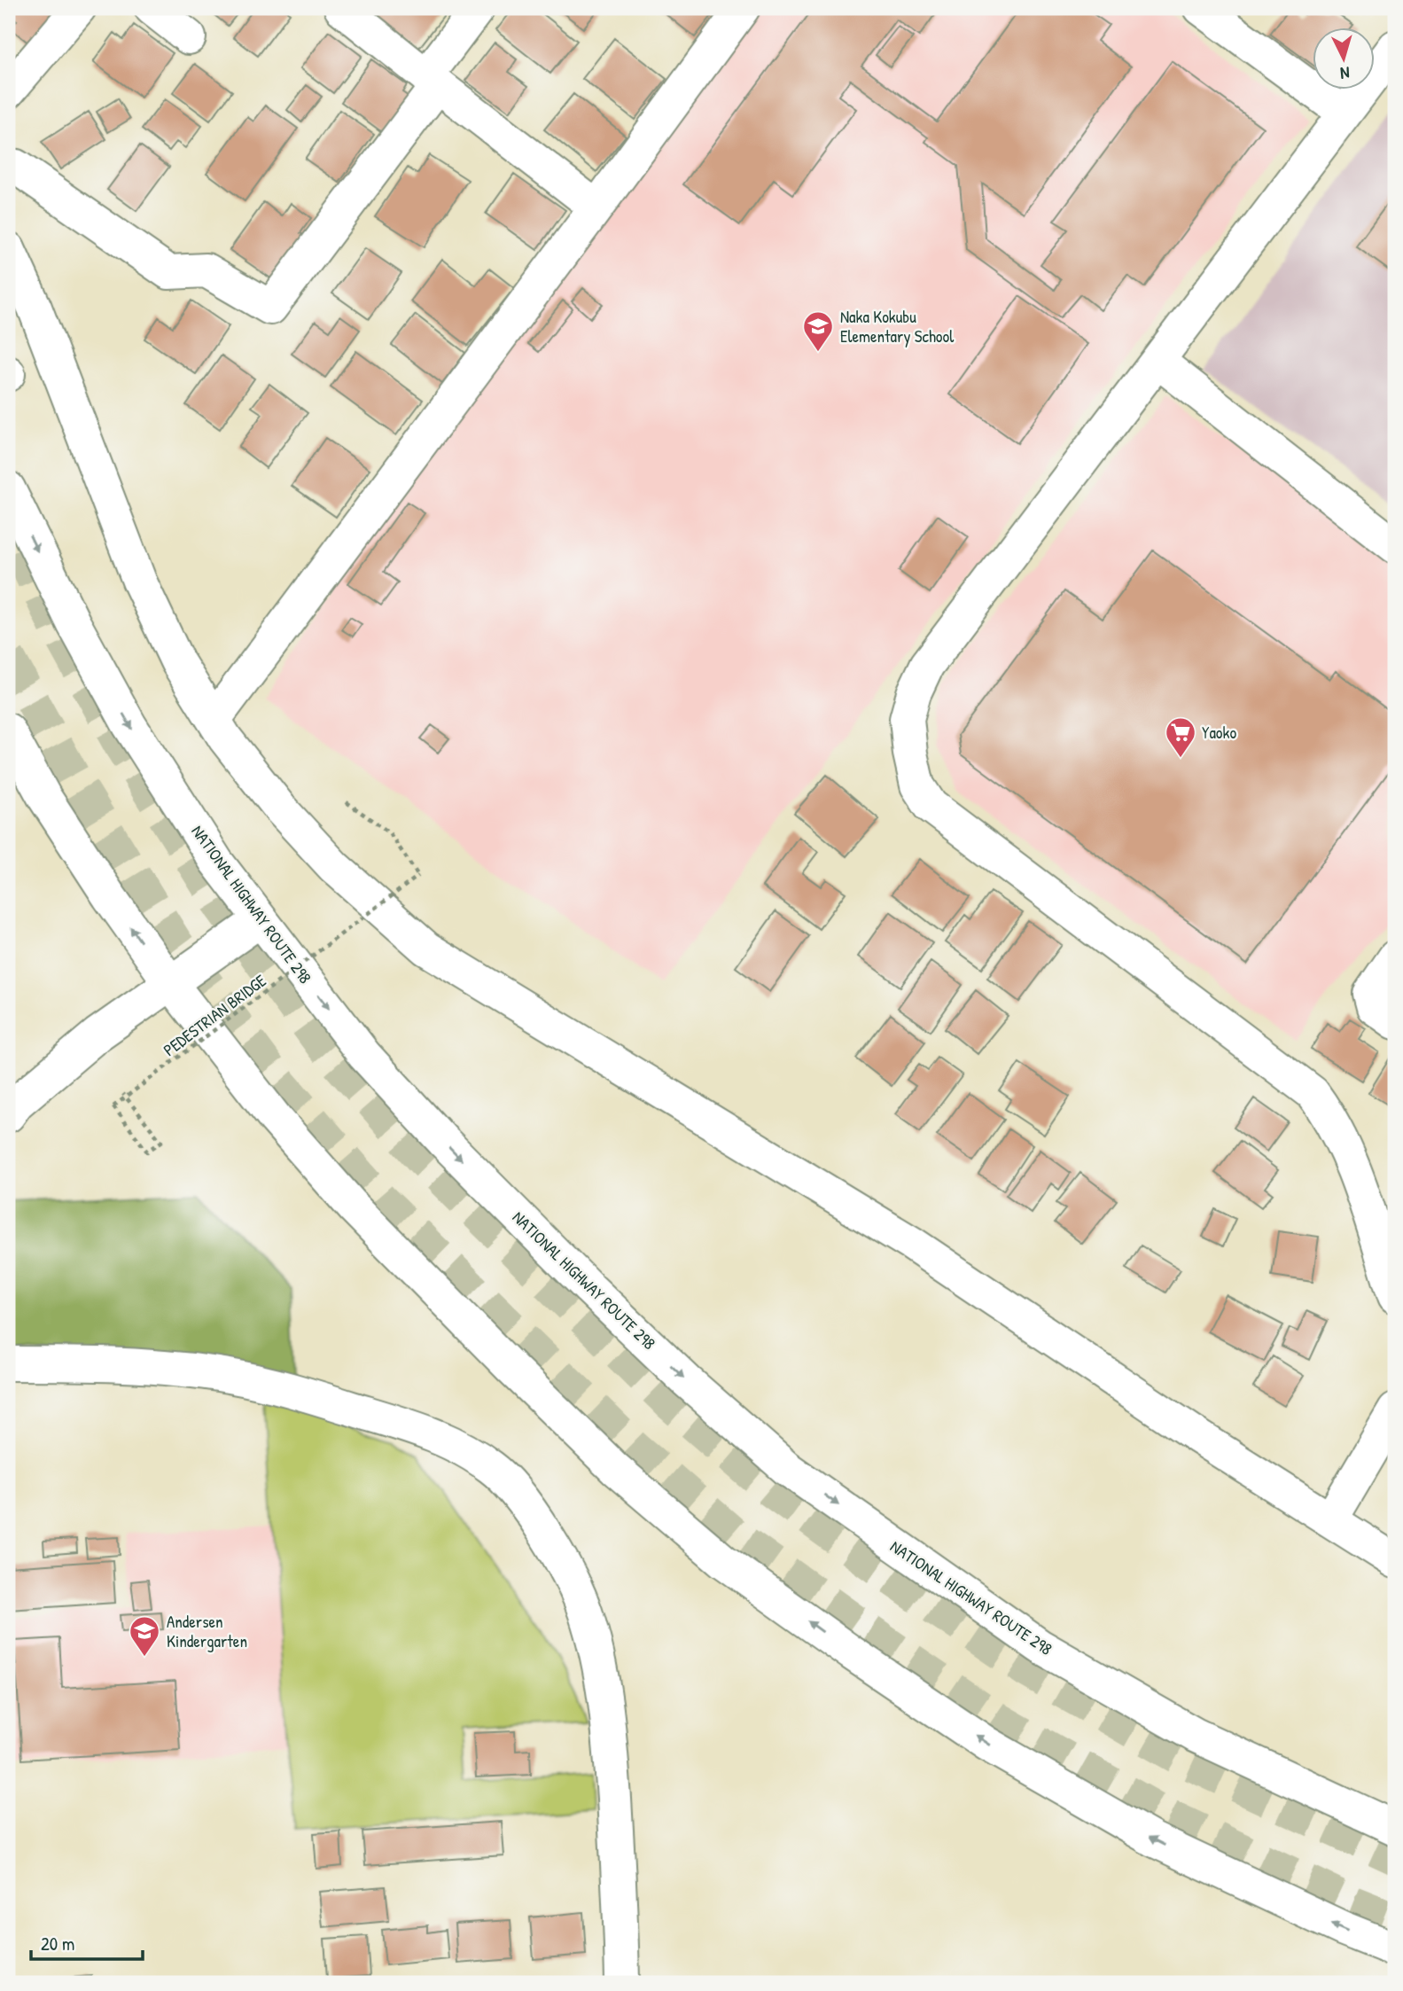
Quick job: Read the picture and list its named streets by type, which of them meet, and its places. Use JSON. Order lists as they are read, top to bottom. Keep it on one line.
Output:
{"streets":{"main road":["NATIONAL HIGHWAY ROUTE 298"],"path":["PEDESTRIAN BRIDGE"]},"places":{"school or university":["Naka Kokubu Elementary School","Andersen Kindergarten"],"supermarket":["Yaoko"]},"scale_bar":"20 m","north":"bottom"}
